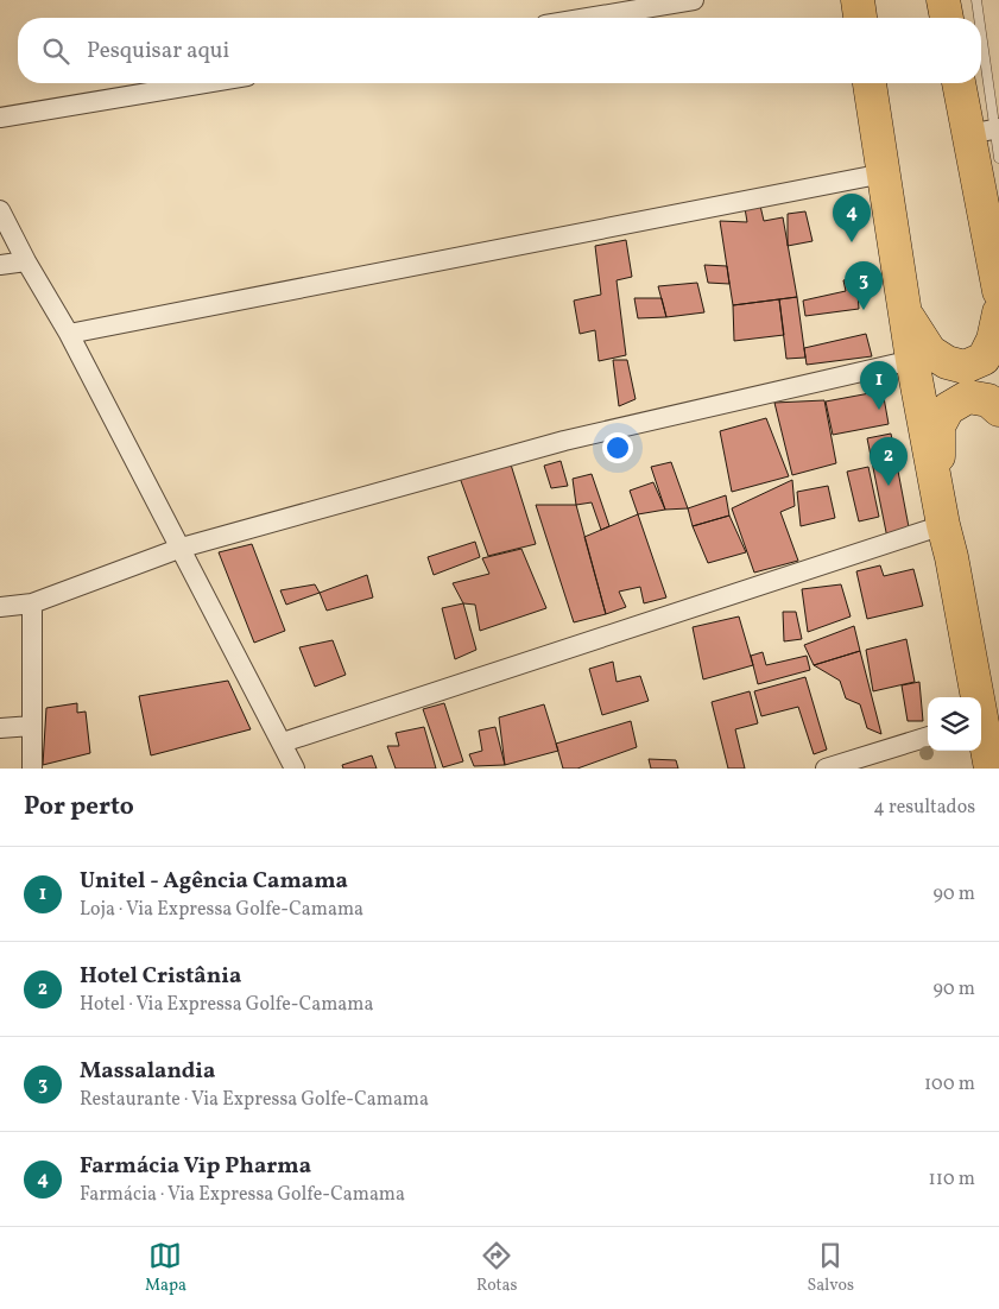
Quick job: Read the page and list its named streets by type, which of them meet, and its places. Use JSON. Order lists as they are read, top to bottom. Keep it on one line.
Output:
{"page":{"search":"Pesquisar aqui","pins":["4","3","1","2"],"heading":["Por perto","4 resultados"],"list":[{"mark":"1","name":"Unitel - Agência Camama","note":"Loja · Via Expressa Golfe-Camama","value":"90 m"},{"mark":"2","name":"Hotel Cristânia","note":"Hotel · Via Expressa Golfe-Camama","value":"90 m"},{"mark":"3","name":"Massalandia","note":"Restaurante · Via Expressa Golfe-Camama","value":"100 m"},{"mark":"4","name":"Farmácia Vip Pharma","note":"Farmácia · Via Expressa Golfe-Camama","value":"110 m"}],"nav":["Mapa","Rotas","Salvos"]}}
